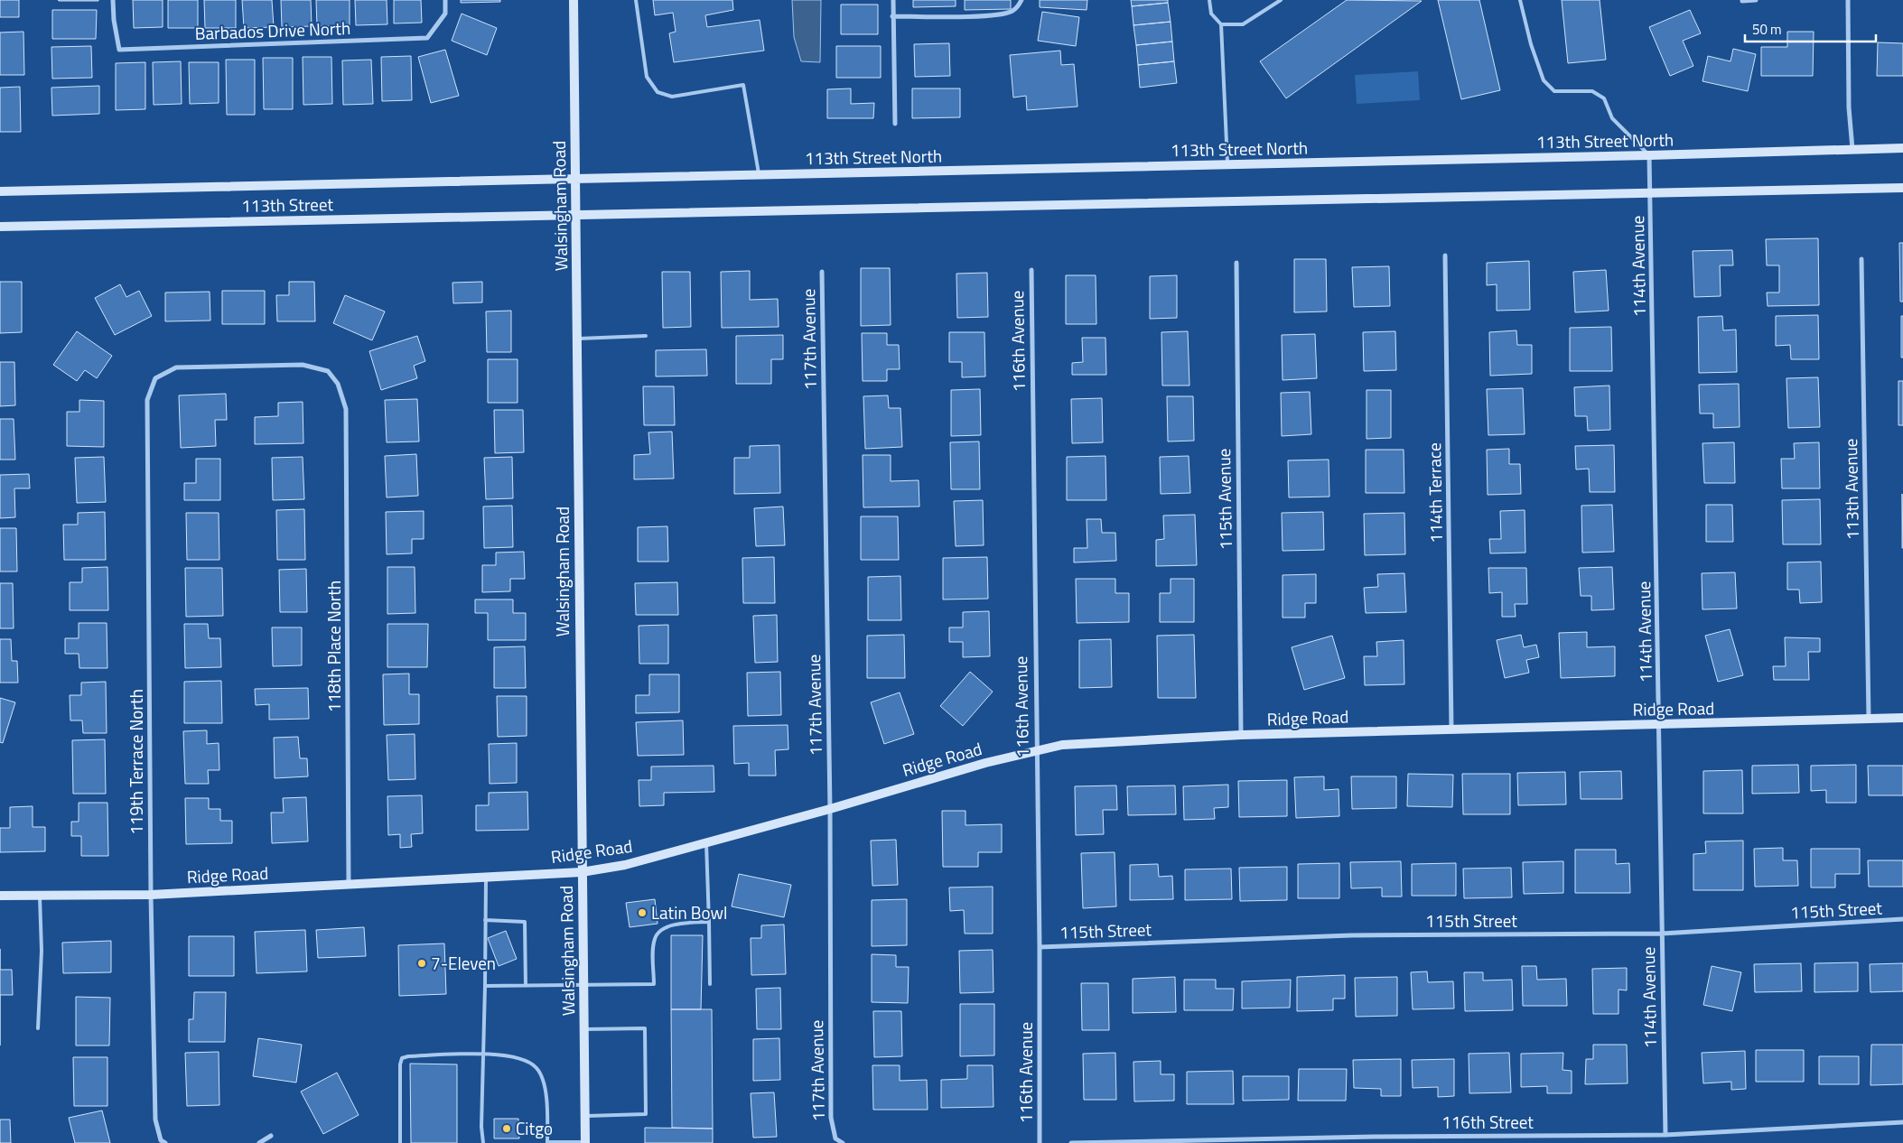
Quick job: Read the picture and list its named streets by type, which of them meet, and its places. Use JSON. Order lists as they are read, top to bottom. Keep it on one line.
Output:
{"streets":{"main road":["113th Street North","113th Street","Walsingham Road","Ridge Road"],"street":["Barbados Drive North","114th Avenue","117th Avenue","116th Avenue","113th Avenue","114th Terrace","115th Avenue","118th Place North","119th Terrace North","115th Street","116th Street"]},"crossings":[["113th Street North","113th Street"],["113th Street North","Walsingham Road"],["113th Street North","114th Avenue"],["113th Street","Walsingham Road"],["Walsingham Road","Ridge Road"],["114th Avenue","Ridge Road"],["114th Avenue","115th Street"],["114th Avenue","116th Street"],["117th Avenue","Ridge Road"],["116th Avenue","Ridge Road"],["116th Avenue","115th Street"],["113th Avenue","Ridge Road"],["114th Terrace","Ridge Road"],["115th Avenue","Ridge Road"],["118th Place North","Ridge Road"],["118th Place North","119th Terrace North"],["Ridge Road","119th Terrace North"]],"places":["Latin Bowl","7-Eleven","Citgo"],"scale_bar":"50 m"}
